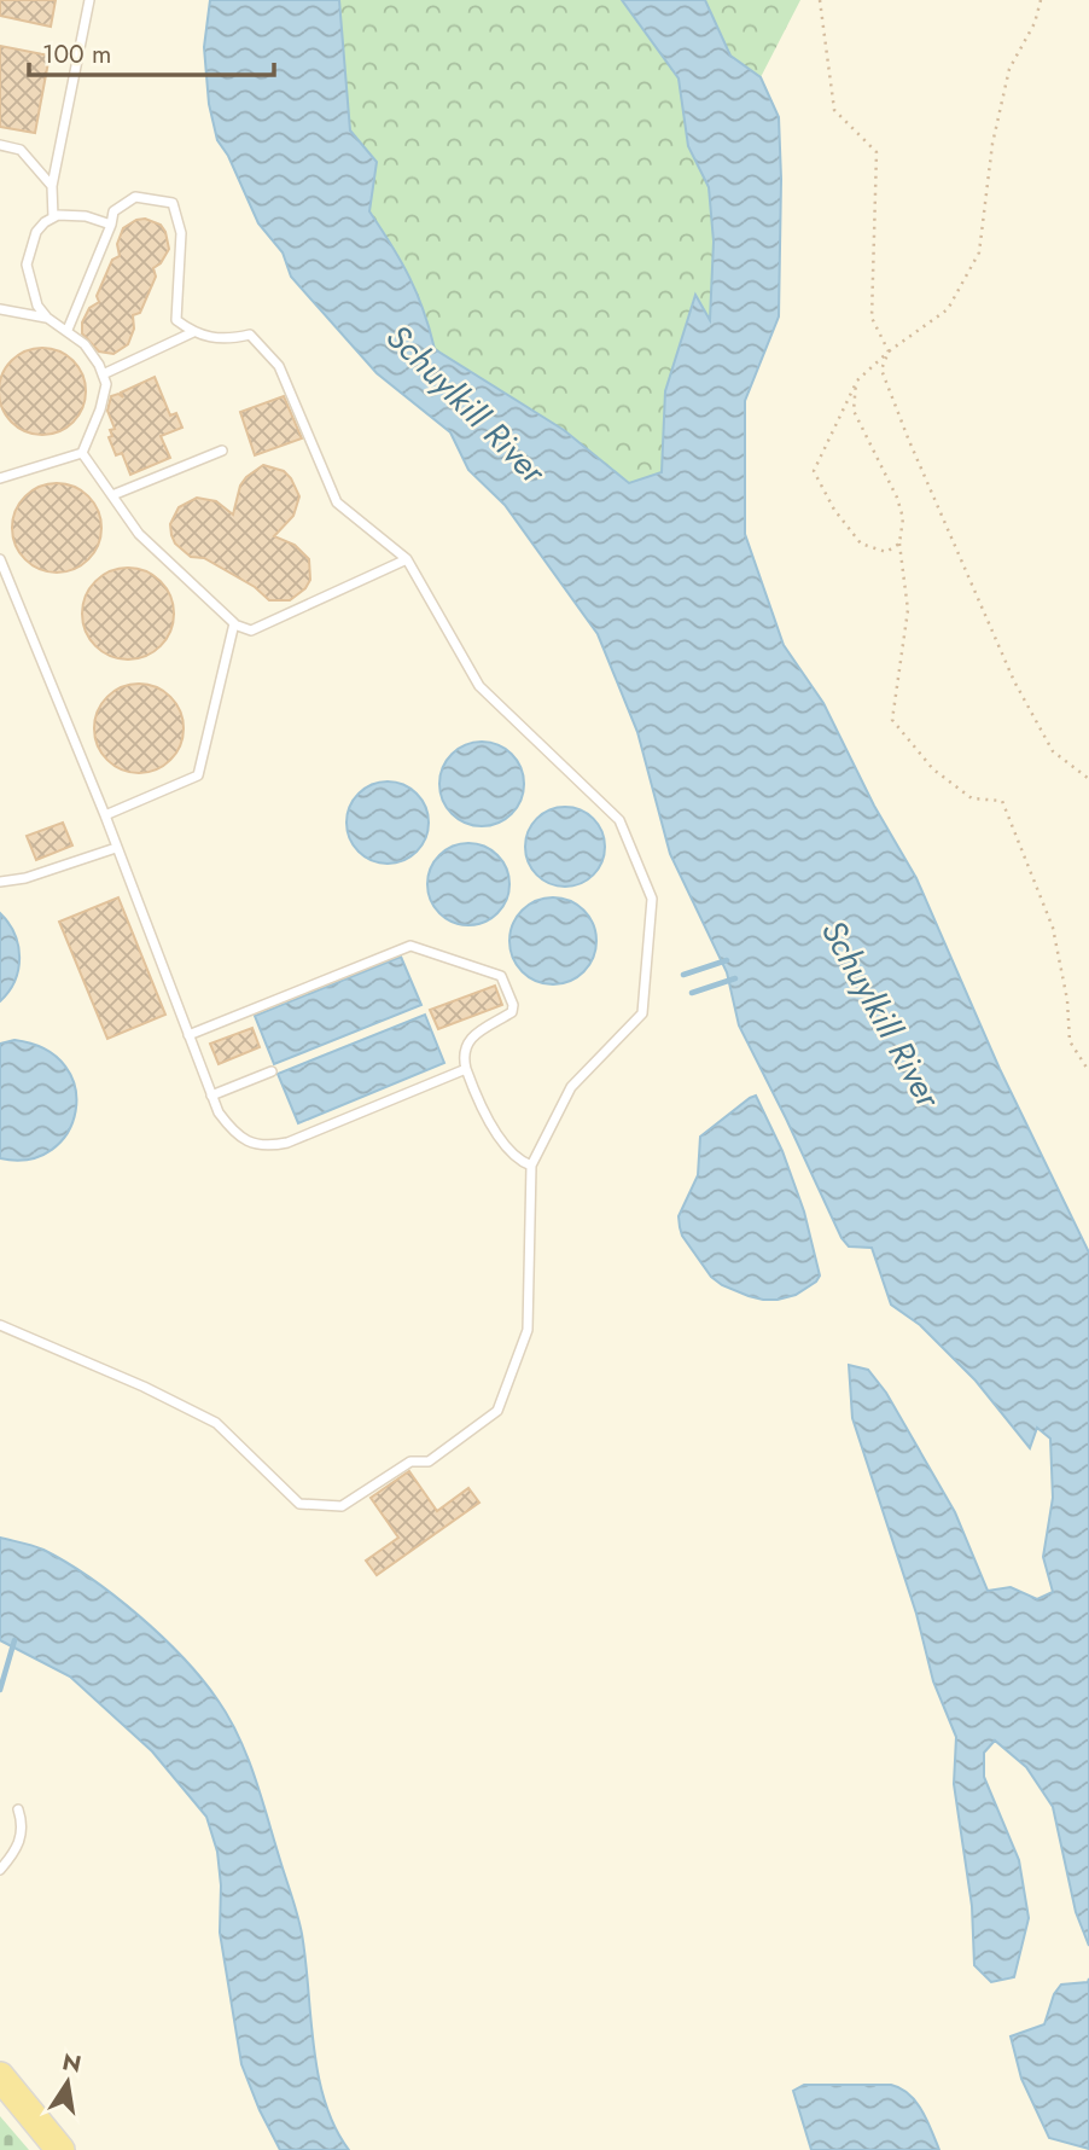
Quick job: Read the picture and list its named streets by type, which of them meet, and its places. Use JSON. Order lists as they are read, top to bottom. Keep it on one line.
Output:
{"water":["Schuylkill River"],"scale_bar":"100 m","north":"top"}
